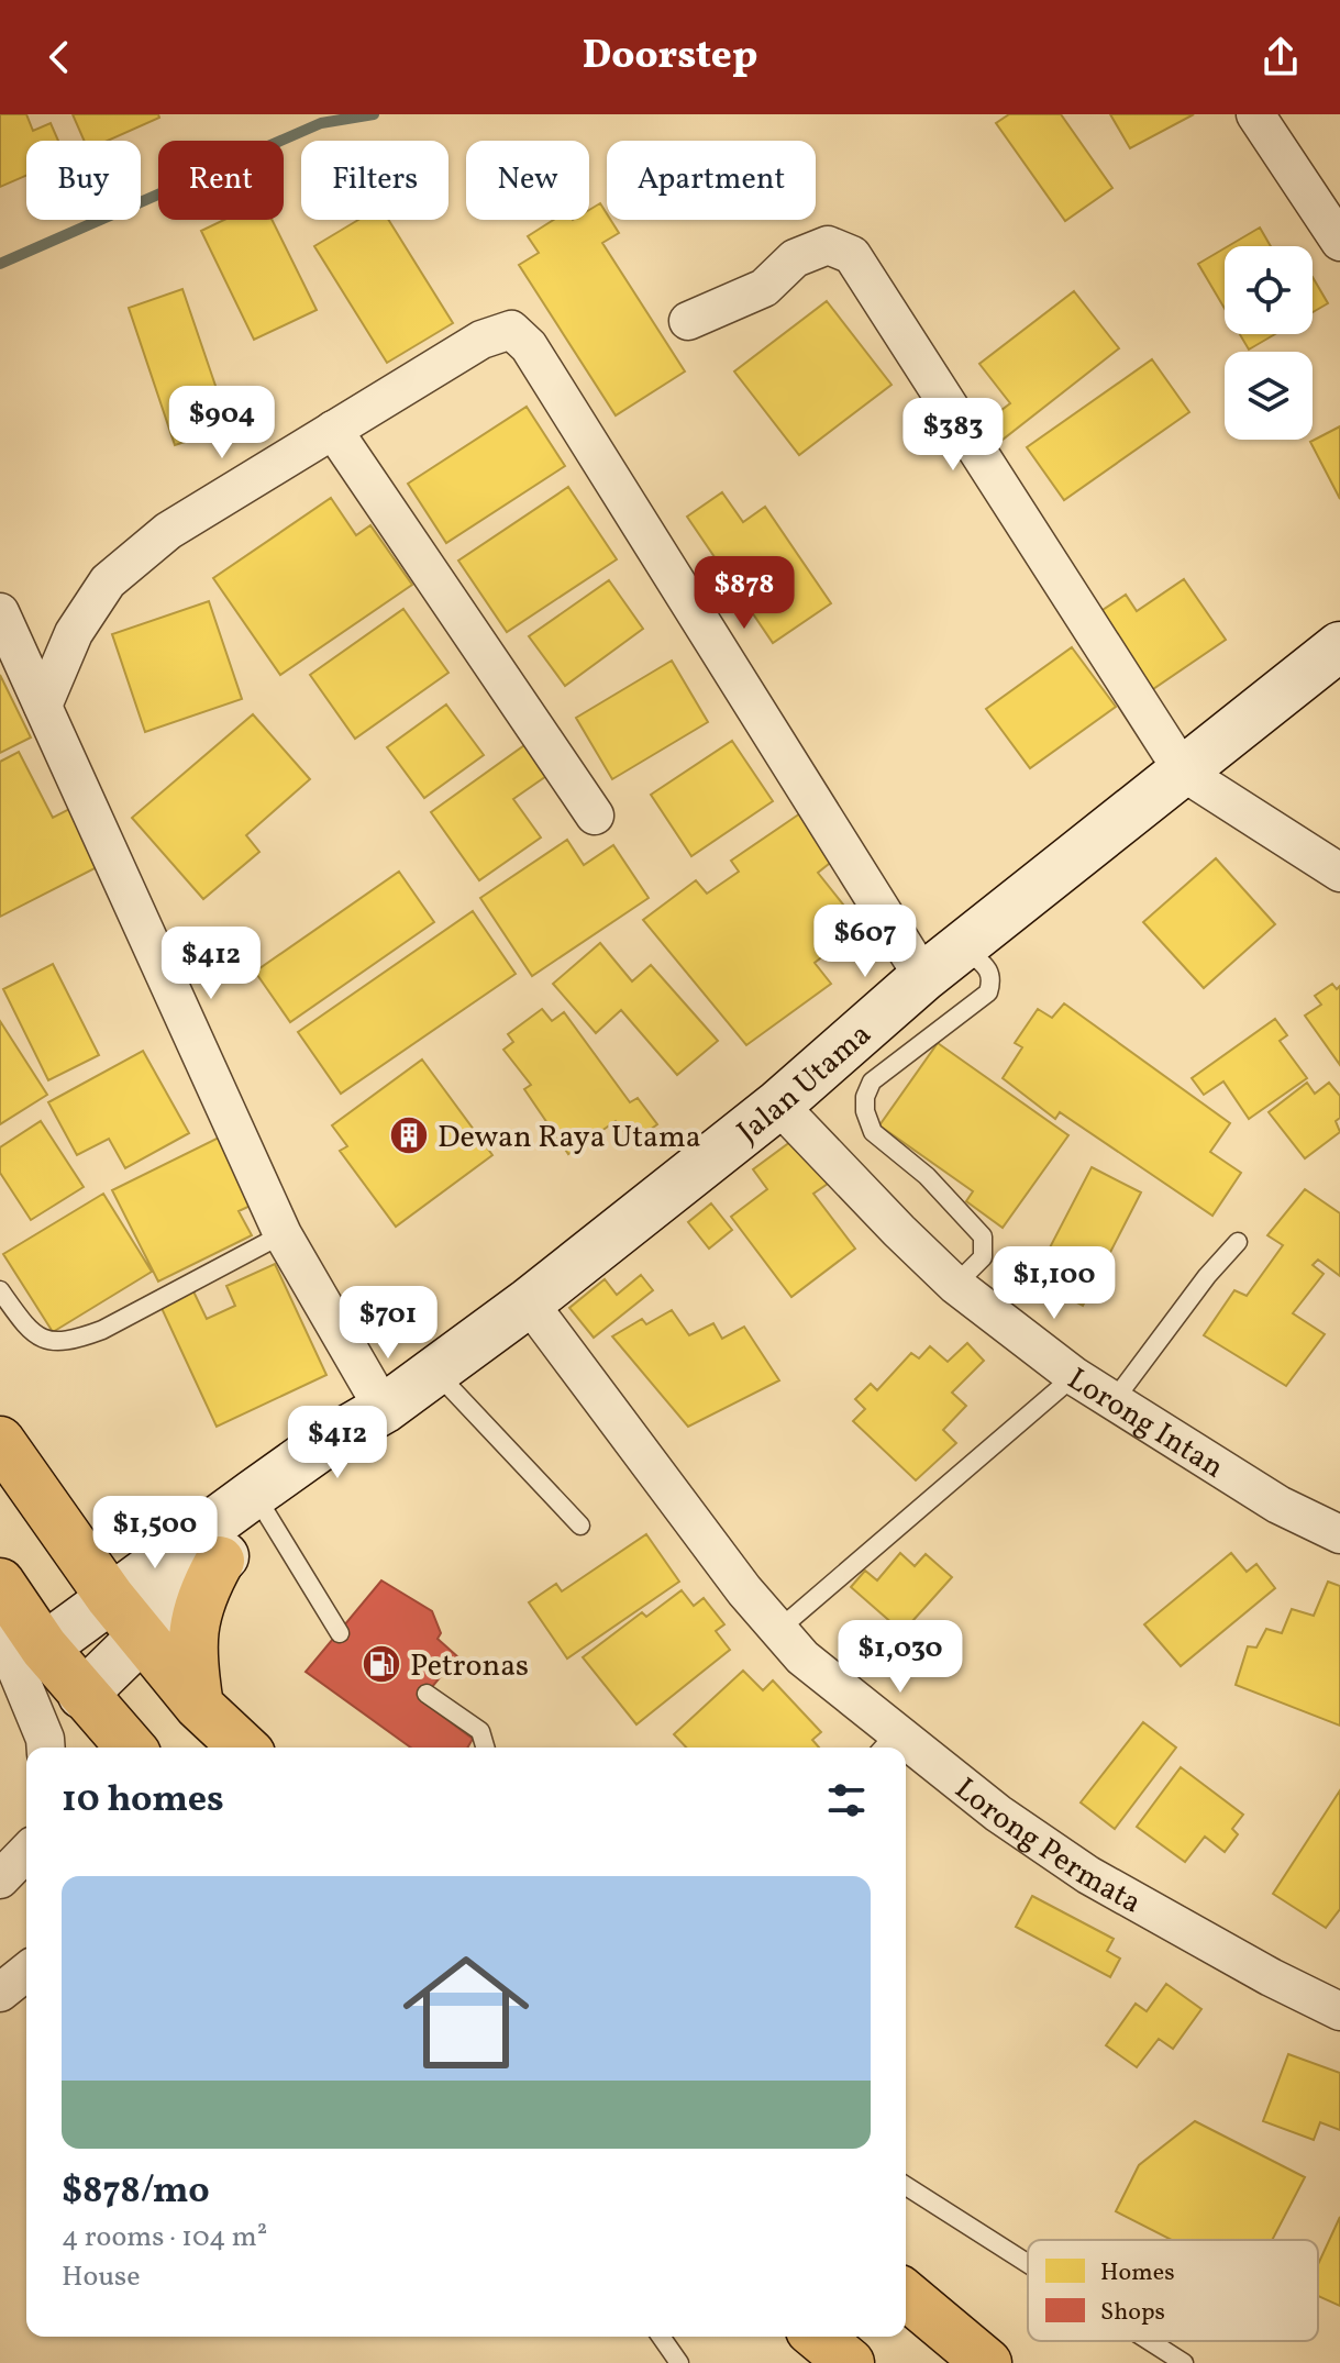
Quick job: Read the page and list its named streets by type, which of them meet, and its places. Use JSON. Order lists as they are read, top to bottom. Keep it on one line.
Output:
{"streets":{"street":["Jalan Utama","Lorong Intan","Lorong Permata"]},"crossings":[["Jalan Utama","Lorong Intan"],["Jalan Utama","Lorong Permata"]],"places":{"building":["Dewan Raya Utama"],"fuel station":["Petronas"]},"legend":["Homes","Shops"],"page":{"header":"Doorstep","chip":["Buy","Rent","Filters","New","Apartment"],"price":["$904","$383","$878","$607","$412","$1,100","$701","$412","$1,500","$1,030"],"heading":"10 homes","list":[{"name":"$878/mo","note":"4 rooms · 104 m² · House"}]}}
